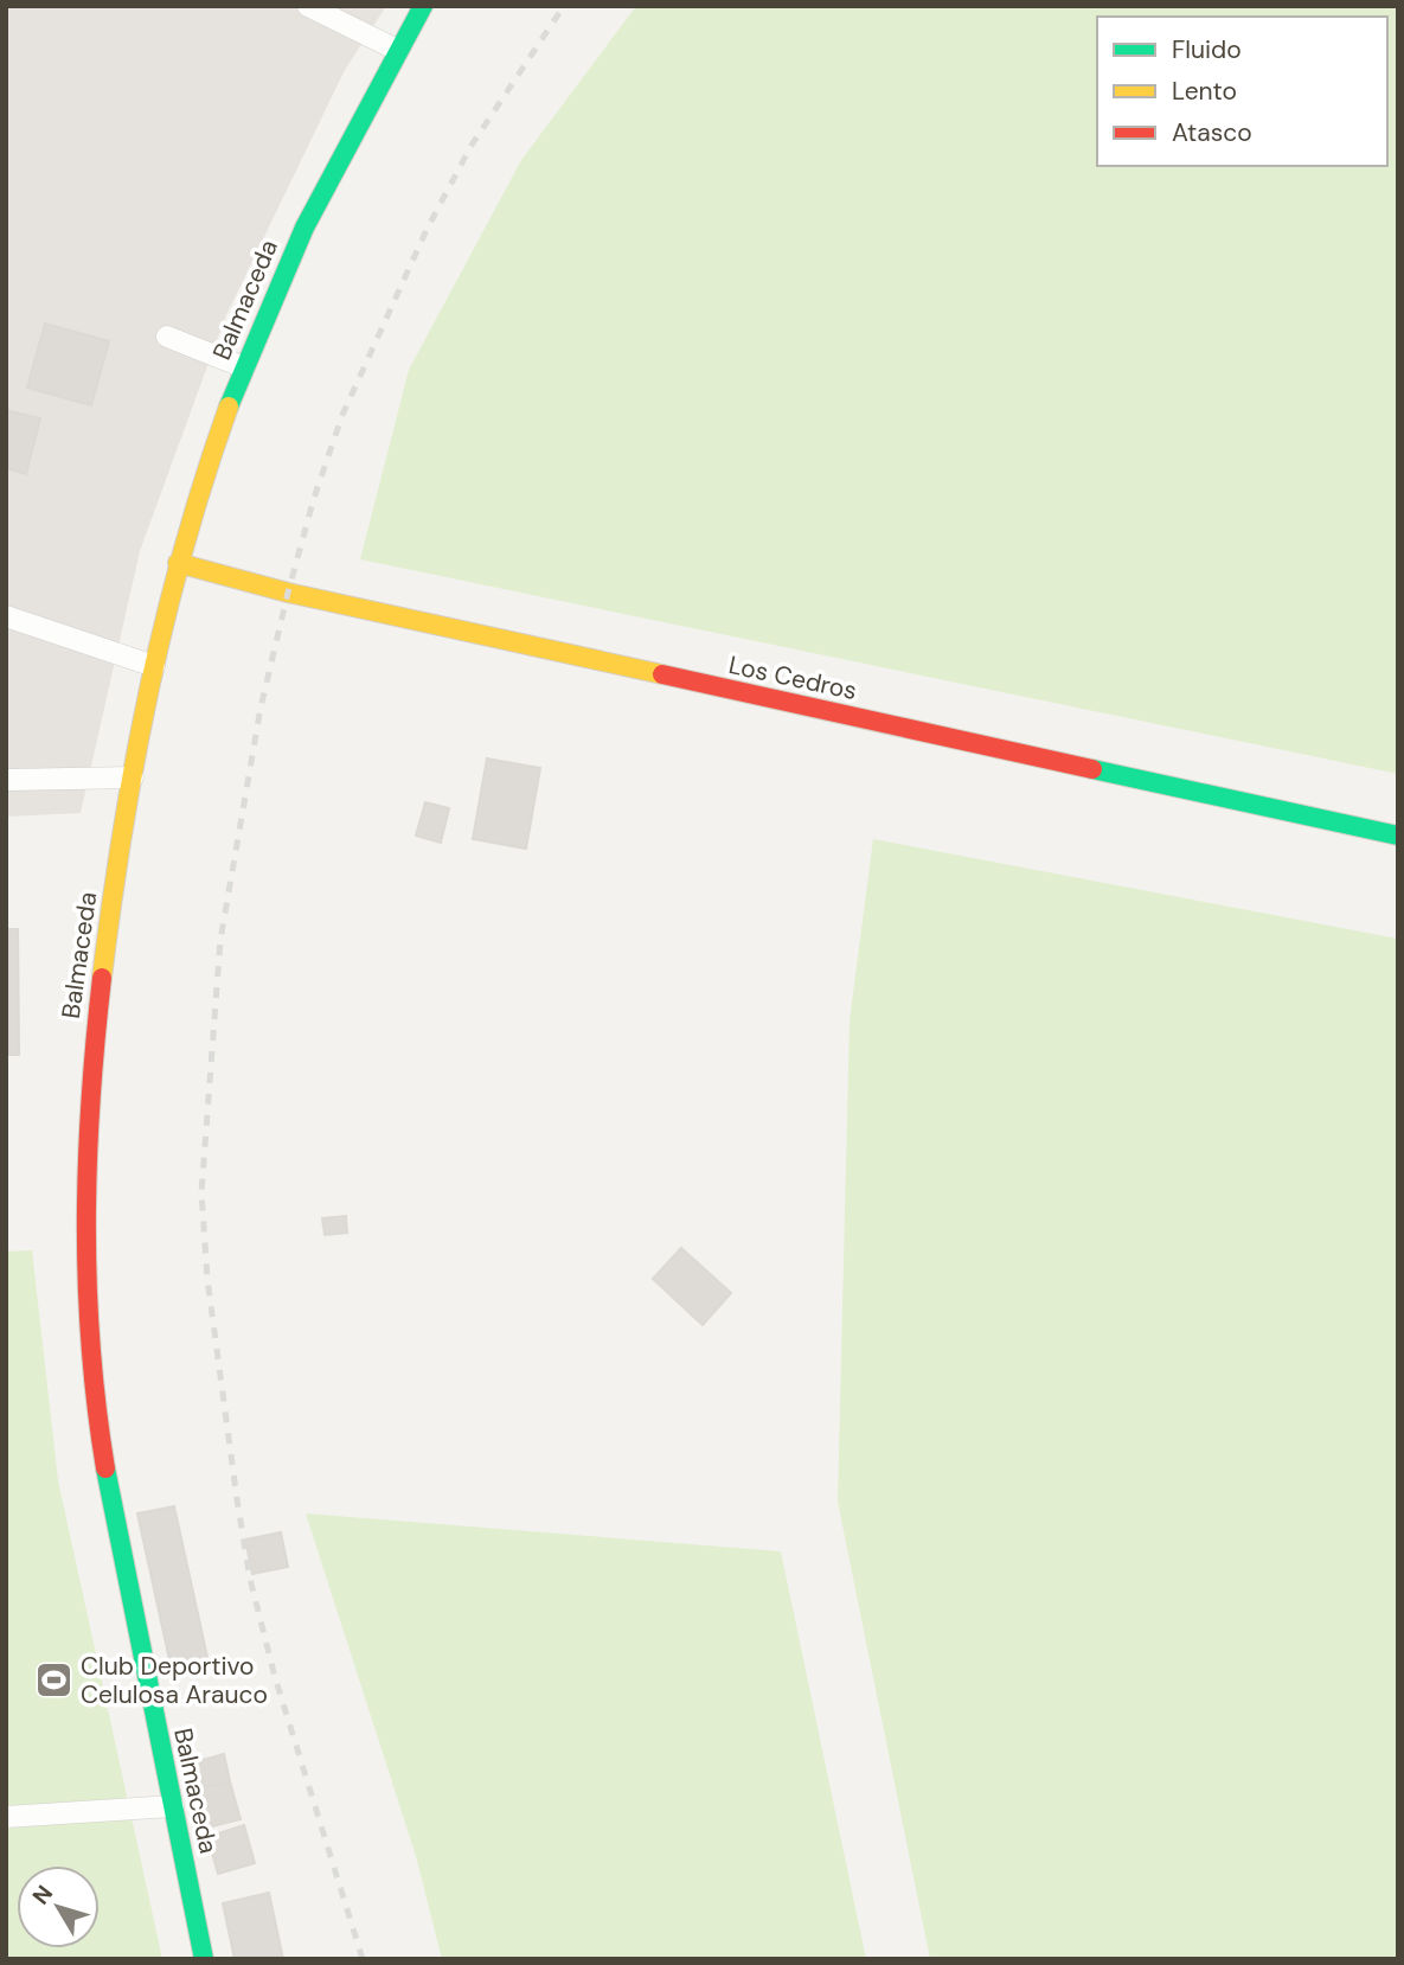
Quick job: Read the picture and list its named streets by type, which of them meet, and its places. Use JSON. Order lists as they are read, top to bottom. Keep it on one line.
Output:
{"streets":{"street":["Balmaceda","Los Cedros"]},"crossings":[["Balmaceda","Los Cedros"]],"places":{"sports":["Club Deportivo Celulosa Arauco"]},"legend":["Fluido","Lento","Atasco"],"north":"top left"}
